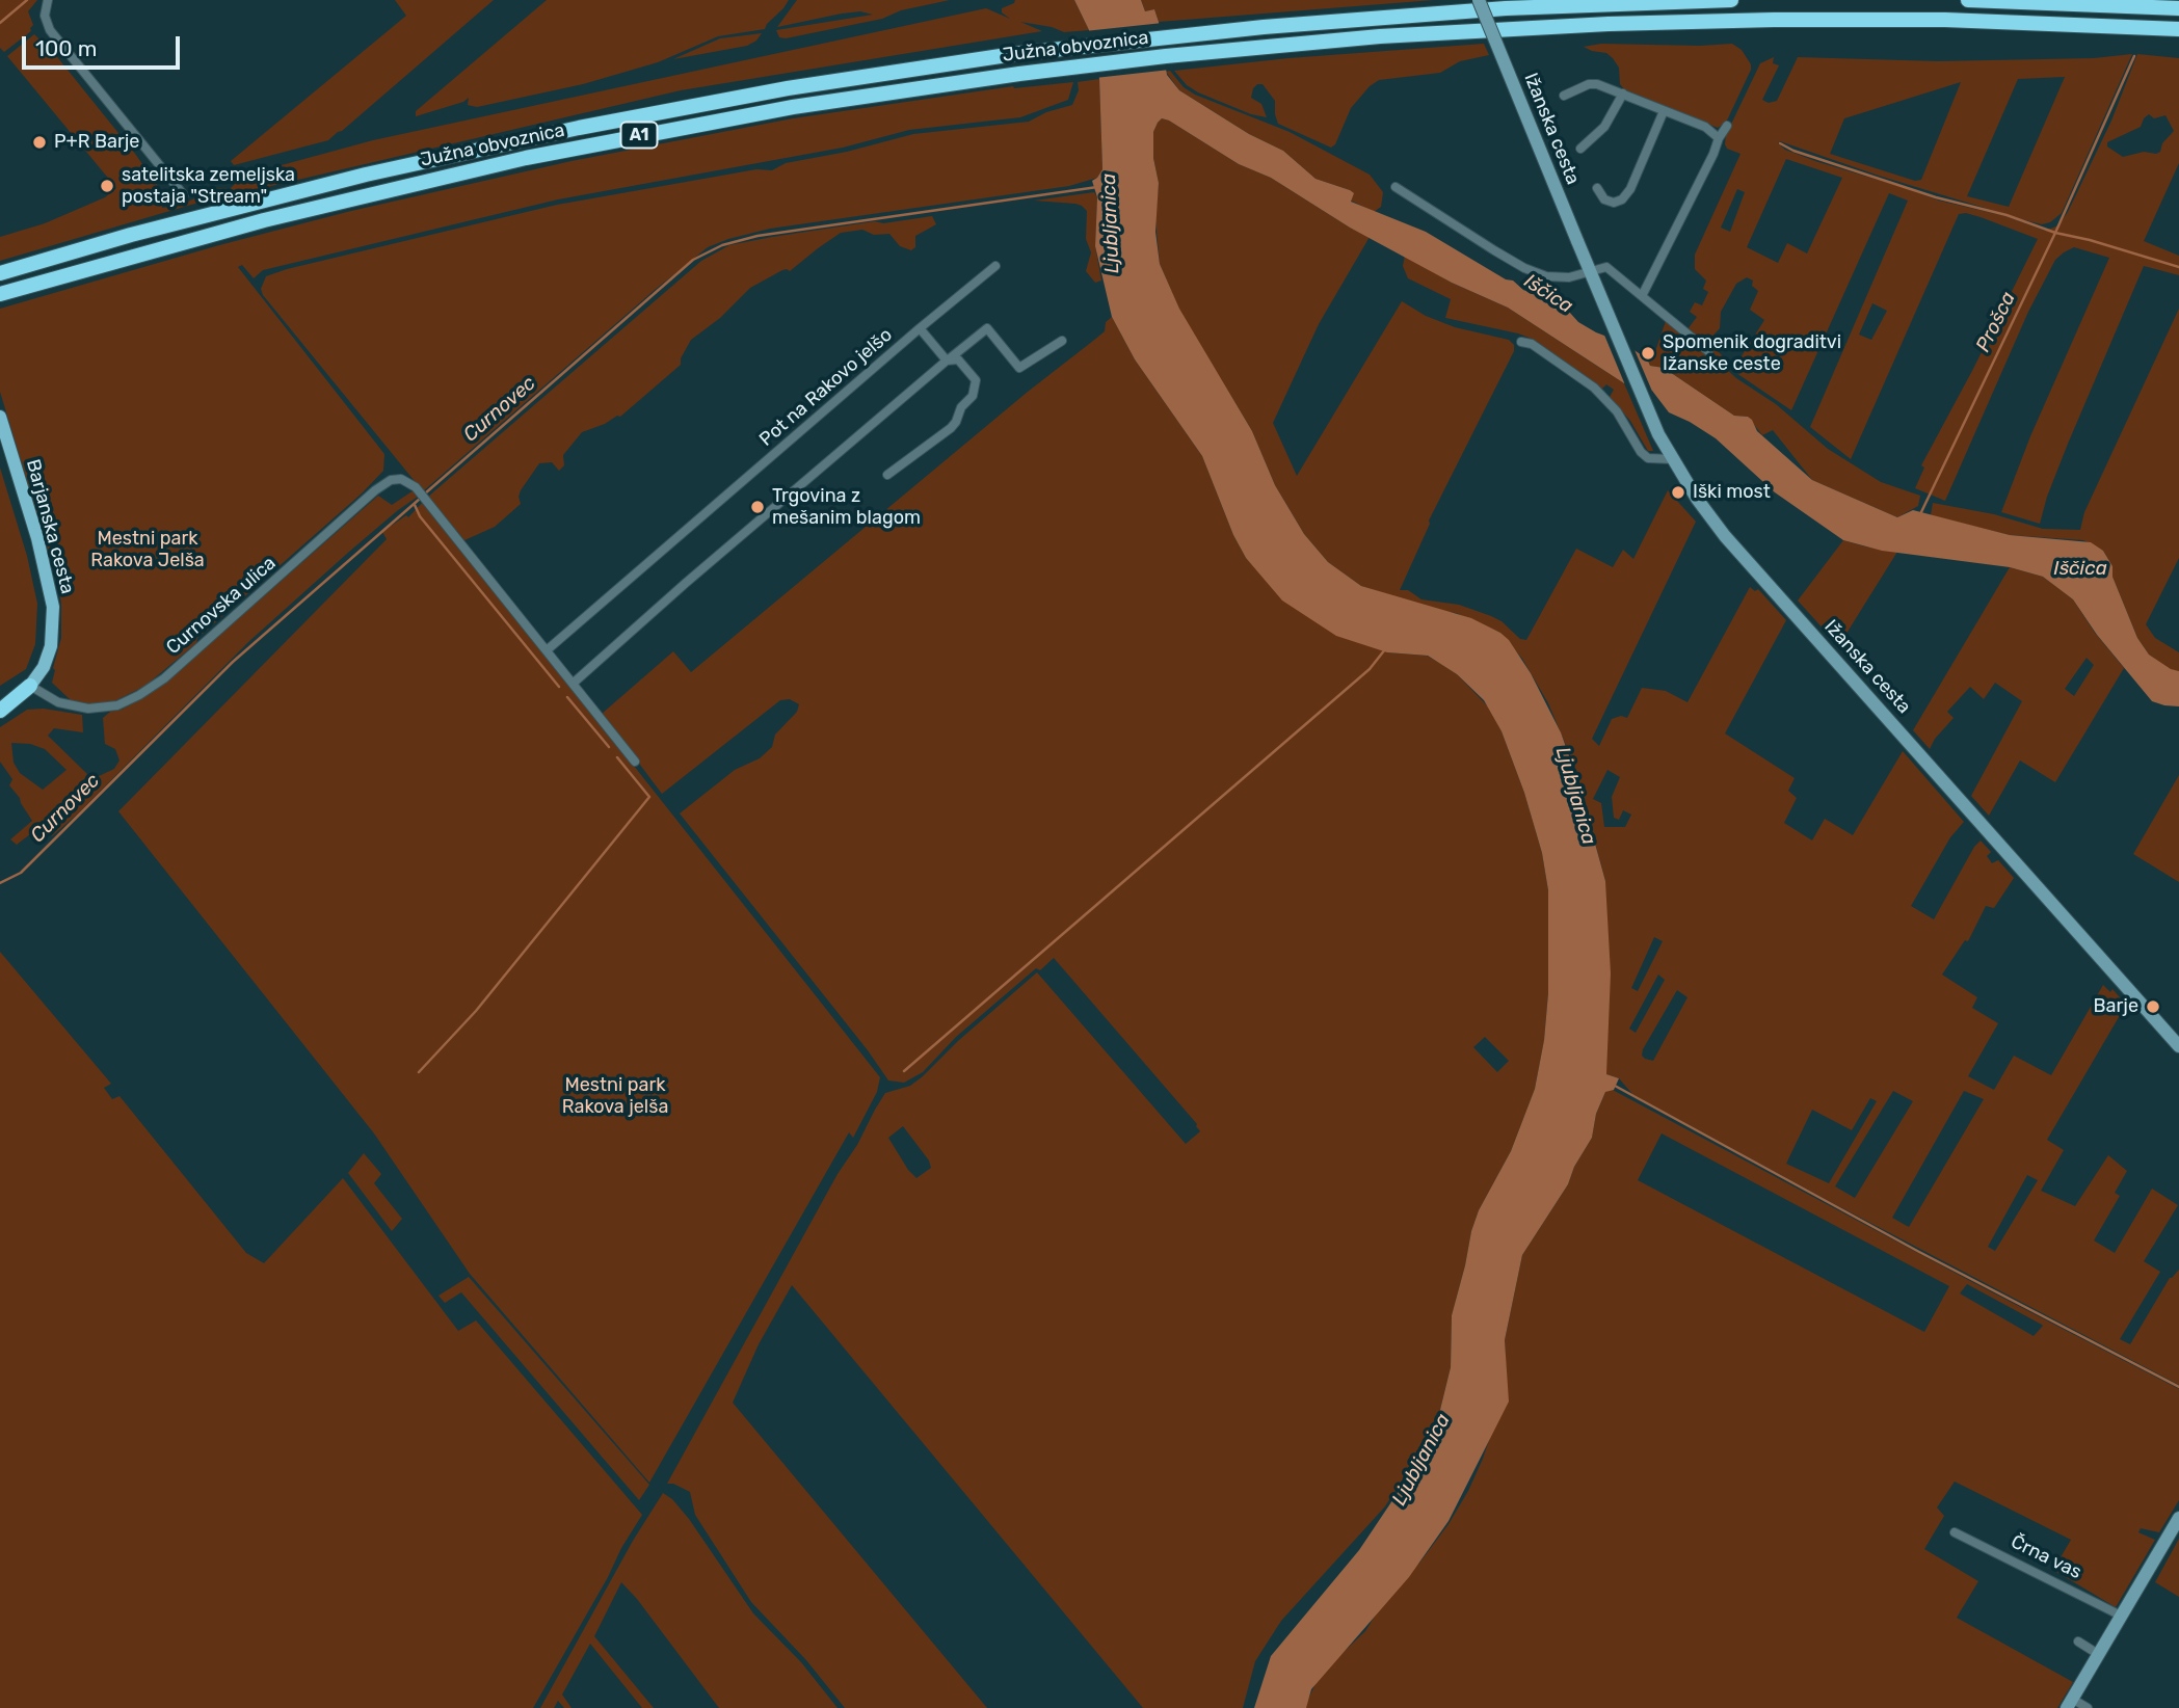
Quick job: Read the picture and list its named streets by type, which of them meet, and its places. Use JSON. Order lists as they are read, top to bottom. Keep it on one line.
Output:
{"streets":{"highway":["Južna obvoznica","A1"],"main road":["Ižanska cesta","Barjanska cesta"],"street":["Pot na Rakovo jelšo","Curnovska ulica","Črna vas"]},"crossings":[["Pot na Rakovo jelšo","Curnovska ulica"],["Barjanska cesta","Curnovska ulica"]],"water":["Ljubljanica","Iščica","Prošca","Curnovec"],"parks":["Mestni park Rakova Jelša","Mestni park Rakova jelša"],"places":["P+R Barje","satelitska zemeljska postaja \"Stream\"","Spomenik dograditvi Ižanske ceste","Iški most","Trgovina z mešanim blagom","Barje"],"scale_bar":"100 m"}
